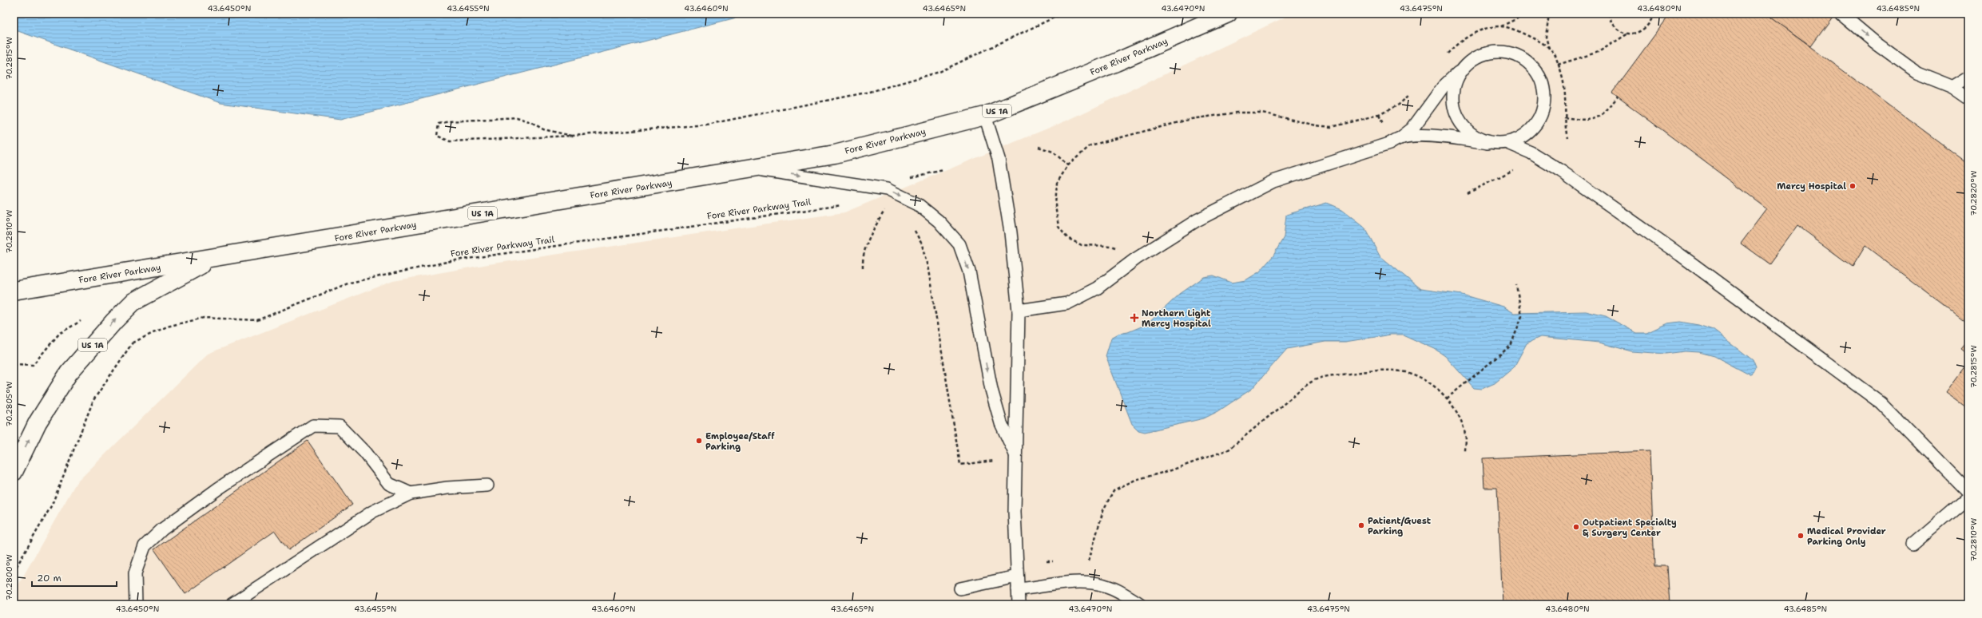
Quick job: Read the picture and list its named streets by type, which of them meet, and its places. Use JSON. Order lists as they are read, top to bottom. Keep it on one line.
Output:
{"streets":{"main road":["Fore River Parkway","US 1A"],"path":["Fore River Parkway Trail"]},"crossings":[["Fore River Parkway","US 1A"]],"places":{"other":["Mercy Hospital","Employee/Staff Parking","Patient/Guest Parking","Outpatient Specialty & Surgery Center","Medical Provider Parking Only"],"health":["Northern Light Mercy Hospital"]},"scale_bar":"20 m","coordinates":["43.6450°N","43.6455°N","43.6460°N","43.6465°N","43.6470°N","43.6475°N","43.6480°N","43.6485°N","70.2815°W","70.2820°W","70.2810°W","70.2805°W","70.2800°W"]}
